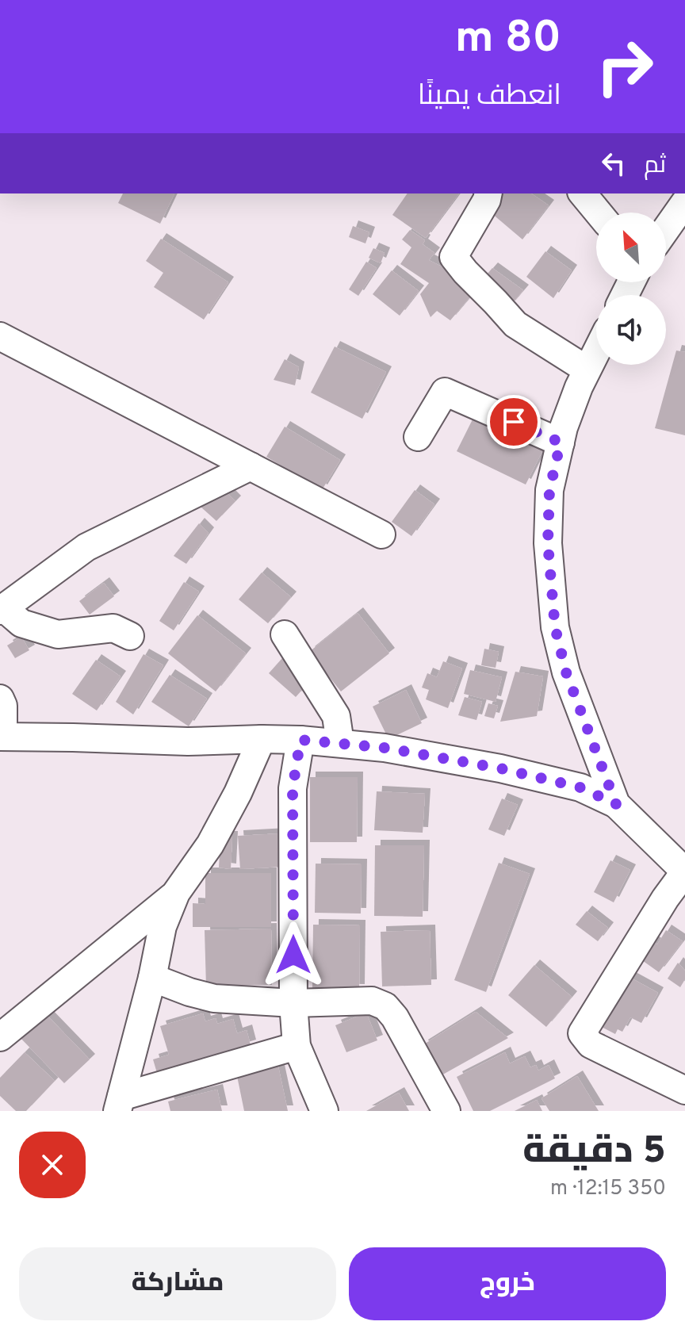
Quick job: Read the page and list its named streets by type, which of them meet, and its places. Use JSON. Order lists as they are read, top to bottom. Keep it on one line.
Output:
{"north":"top left","page":{"turn":["80 m","انعطف يمينًا"],"then":"ثم","heading":["5 دقيقة","350 m · 12:15"],"buttons":["خروج","مشاركة"]}}
